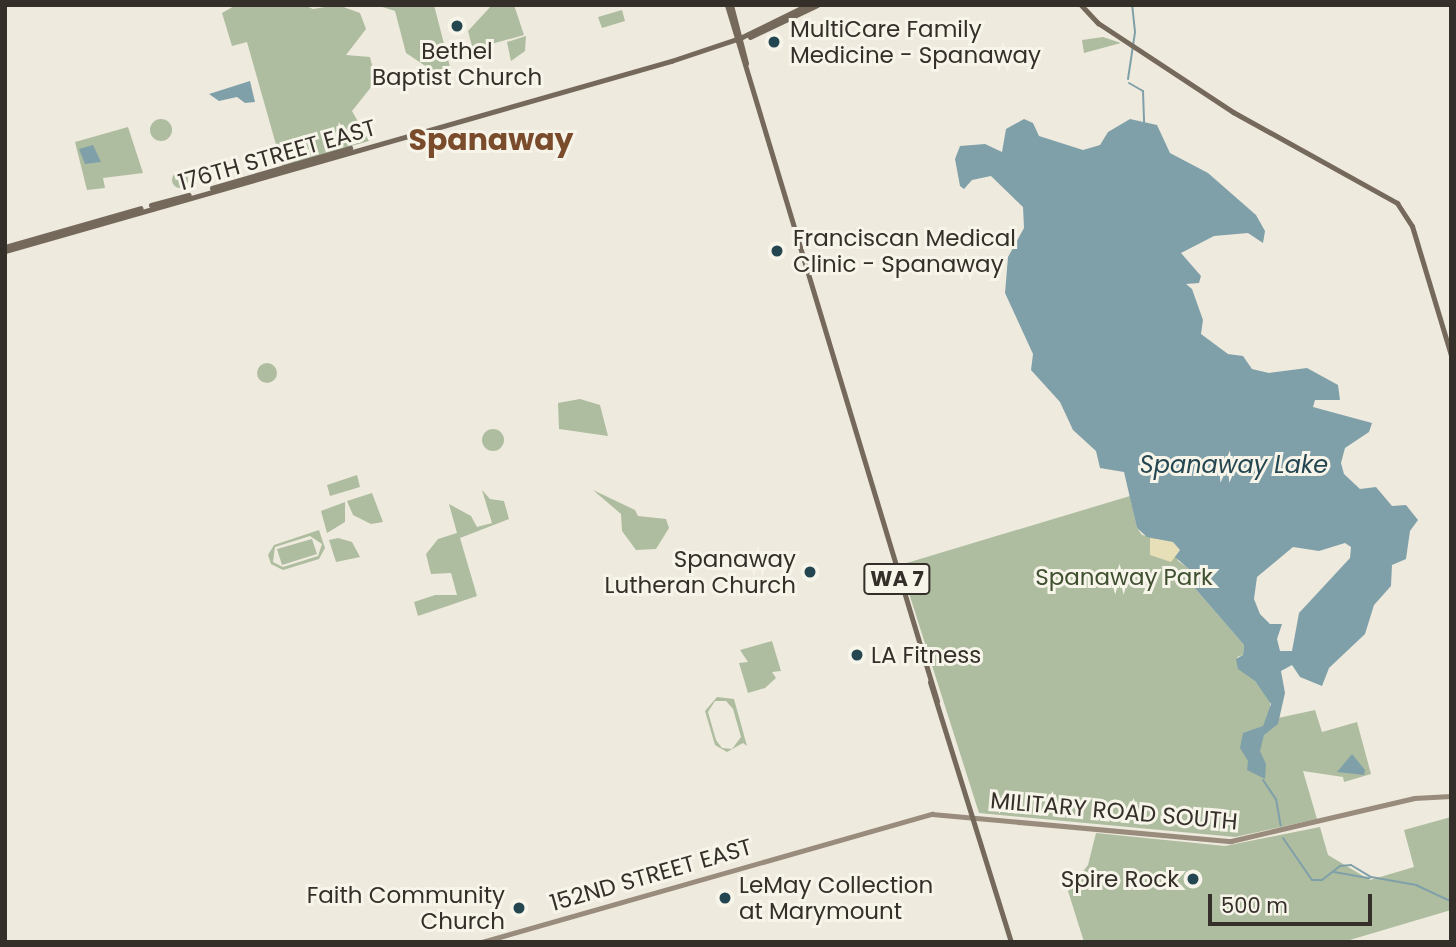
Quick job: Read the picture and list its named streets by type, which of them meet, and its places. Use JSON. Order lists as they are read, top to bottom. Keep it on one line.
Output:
{"streets":{"main road":["176TH STREET EAST","WA 7","MILITARY ROAD SOUTH","152ND STREET EAST"]},"crossings":[["176TH STREET EAST","WA 7"],["WA 7","MILITARY ROAD SOUTH"],["MILITARY ROAD SOUTH","152ND STREET EAST"]],"districts":["Spanaway"],"water":["Spanaway Lake"],"parks":["Spanaway Park"],"places":["Bethel Baptist Church","MultiCare Family Medicine - Spanaway","Franciscan Medical Clinic - Spanaway","Spanaway Lutheran Church","LA Fitness","Spire Rock","LeMay Collection at Marymount","Faith Community Church"],"scale_bar":"500 m"}
